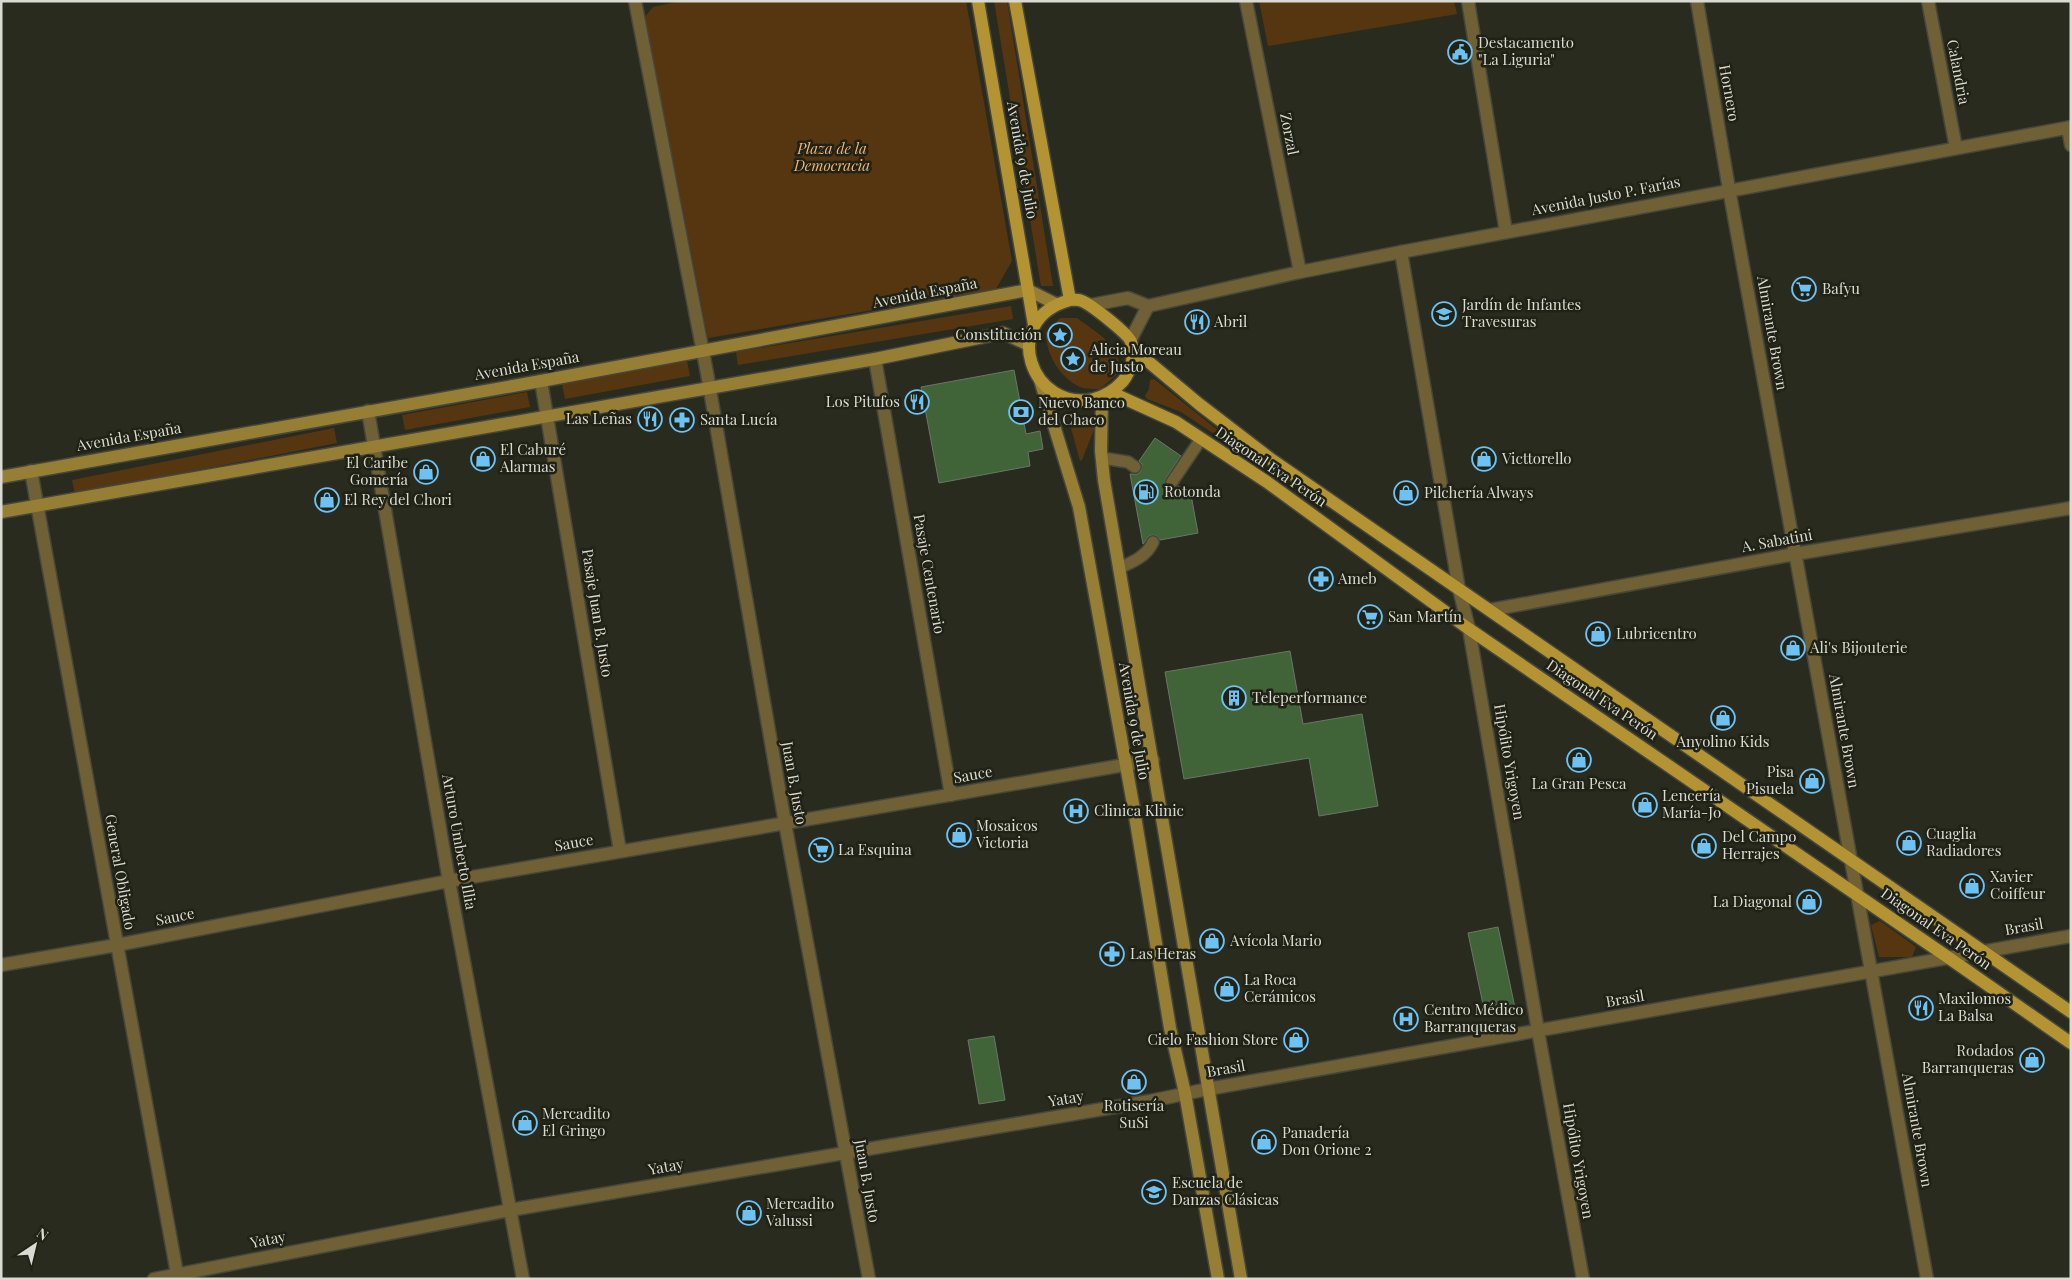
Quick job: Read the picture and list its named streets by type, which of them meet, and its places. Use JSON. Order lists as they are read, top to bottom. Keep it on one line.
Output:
{"streets":{"main road":["Avenida 9 de Julio","Avenida España","Diagonal Eva Perón"],"street":["Calandria","Hornero","Zorzal","Avenida Justo P. Farías","Almirante Brown","A. Sabatini","Pasaje Centenario","Pasaje Juan B. Justo","Hipólito Yrigoyen","Sauce","Juan B. Justo","Arturo Umberto Illia","General Obligado","Brasil","Yatay"]},"crossings":[["Calandria","Avenida Justo P. Farías"],["Hornero","Avenida Justo P. Farías"],["Hornero","Almirante Brown"],["Zorzal","Avenida Justo P. Farías"],["Avenida 9 de Julio","Avenida España"],["Avenida 9 de Julio","Diagonal Eva Perón"],["Avenida 9 de Julio","Sauce"],["Avenida 9 de Julio","Brasil"],["Avenida 9 de Julio","Yatay"],["Avenida Justo P. Farías","Almirante Brown"],["Avenida Justo P. Farías","Hipólito Yrigoyen"],["Avenida España","Pasaje Juan B. Justo"],["Avenida España","Juan B. Justo"],["Avenida España","Arturo Umberto Illia"],["Avenida España","General Obligado"],["Almirante Brown","Diagonal Eva Perón"],["Almirante Brown","A. Sabatini"],["Almirante Brown","Brasil"],["Diagonal Eva Perón","A. Sabatini"],["Diagonal Eva Perón","Hipólito Yrigoyen"],["Diagonal Eva Perón","Brasil"],["Pasaje Centenario","Sauce"],["Pasaje Juan B. Justo","Sauce"],["Hipólito Yrigoyen","Brasil"],["Sauce","Juan B. Justo"],["Sauce","Arturo Umberto Illia"],["Sauce","General Obligado"],["Juan B. Justo","Yatay"],["Arturo Umberto Illia","Yatay"],["General Obligado","Yatay"],["Brasil","Yatay"]],"parks":["Plaza de la Democracia"],"places":{"public building":["Destacamento \"La Liguria\""],"supermarket":["Bafyu","San Martín","La Esquina"],"school or university":["Jardín de Infantes Travesuras","Escuela de Danzas Clásicas"],"restaurant":["Abril","Los Pitufos","Las Leñas","Maxilomos La Balsa"],"place":["Constitución","Alicia Moreau de Justo"],"bank":["Nuevo Banco del Chaco"],"pharmacy":["Santa Lucía","Ameb","Las Heras"],"shop":["El Caburé Alarmas","Victtorello","El Caribe Gomería","Pilchería Always","El Rey del Chori","Lubricentro","Ali's Bijouterie","Anyolino Kids","La Gran Pesca","Pisa Pisuela","Lencería María-Jo","Mosaicos Victoria","Cuaglia Radiadores","Del Campo Herrajes","Xavier Coiffeur","La Diagonal","Avícola Mario","La Roca Cerámicos","Cielo Fashion Store","Rodados Barranqueras","Rotisería SuSi","Mercadito El Gringo","Panadería Don Orione 2","Mercadito Valussi"],"fuel station":["Rotonda"],"building":["Teleperformance"],"hospital":["Clinica Klinic","Centro Médico Barranqueras"]},"north":"top right"}
